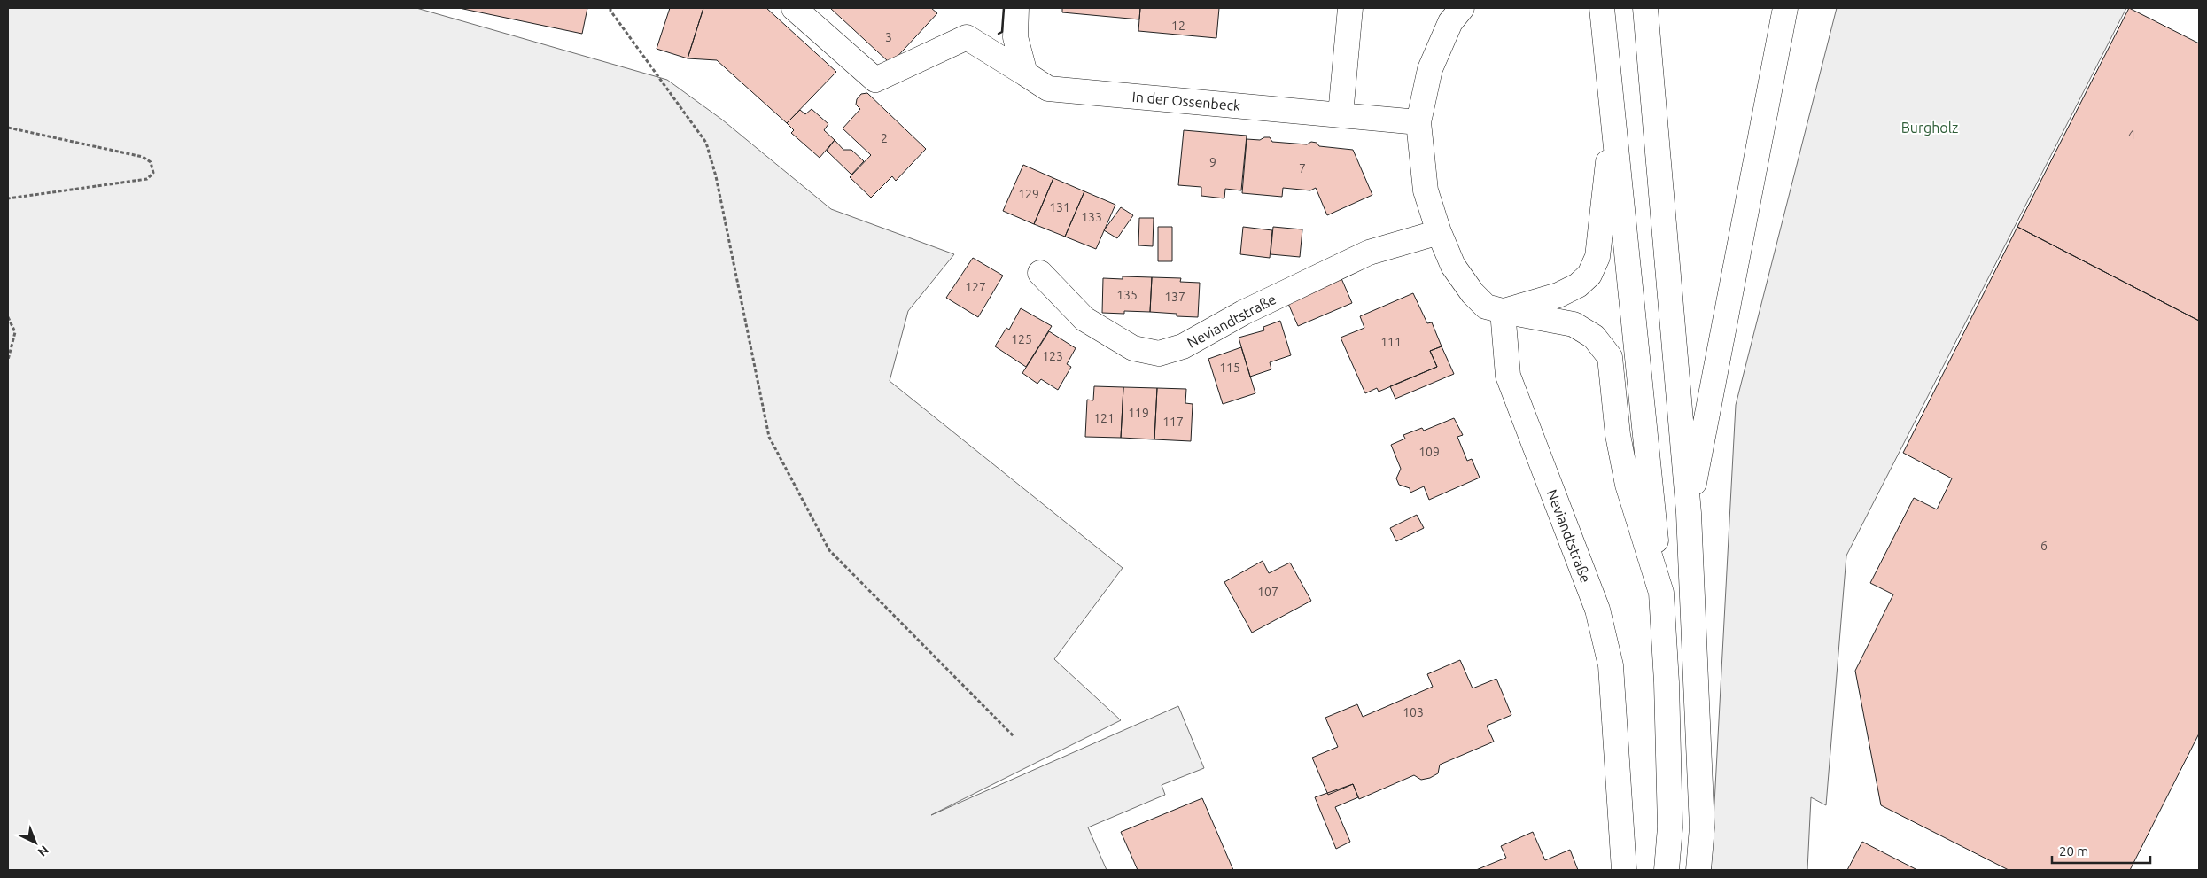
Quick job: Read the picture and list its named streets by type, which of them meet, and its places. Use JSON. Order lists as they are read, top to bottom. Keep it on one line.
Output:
{"streets":{"main road":["In der Ossenbeck","Neviandtstraße"]},"parks":["Burgholz"],"house_numbers":["12","3","4","2","9","7","129","131","133","127","135","137","125","111","123","115","119","121","117","109","6","107","103"],"scale_bar":"20 m","north":"bottom right"}
